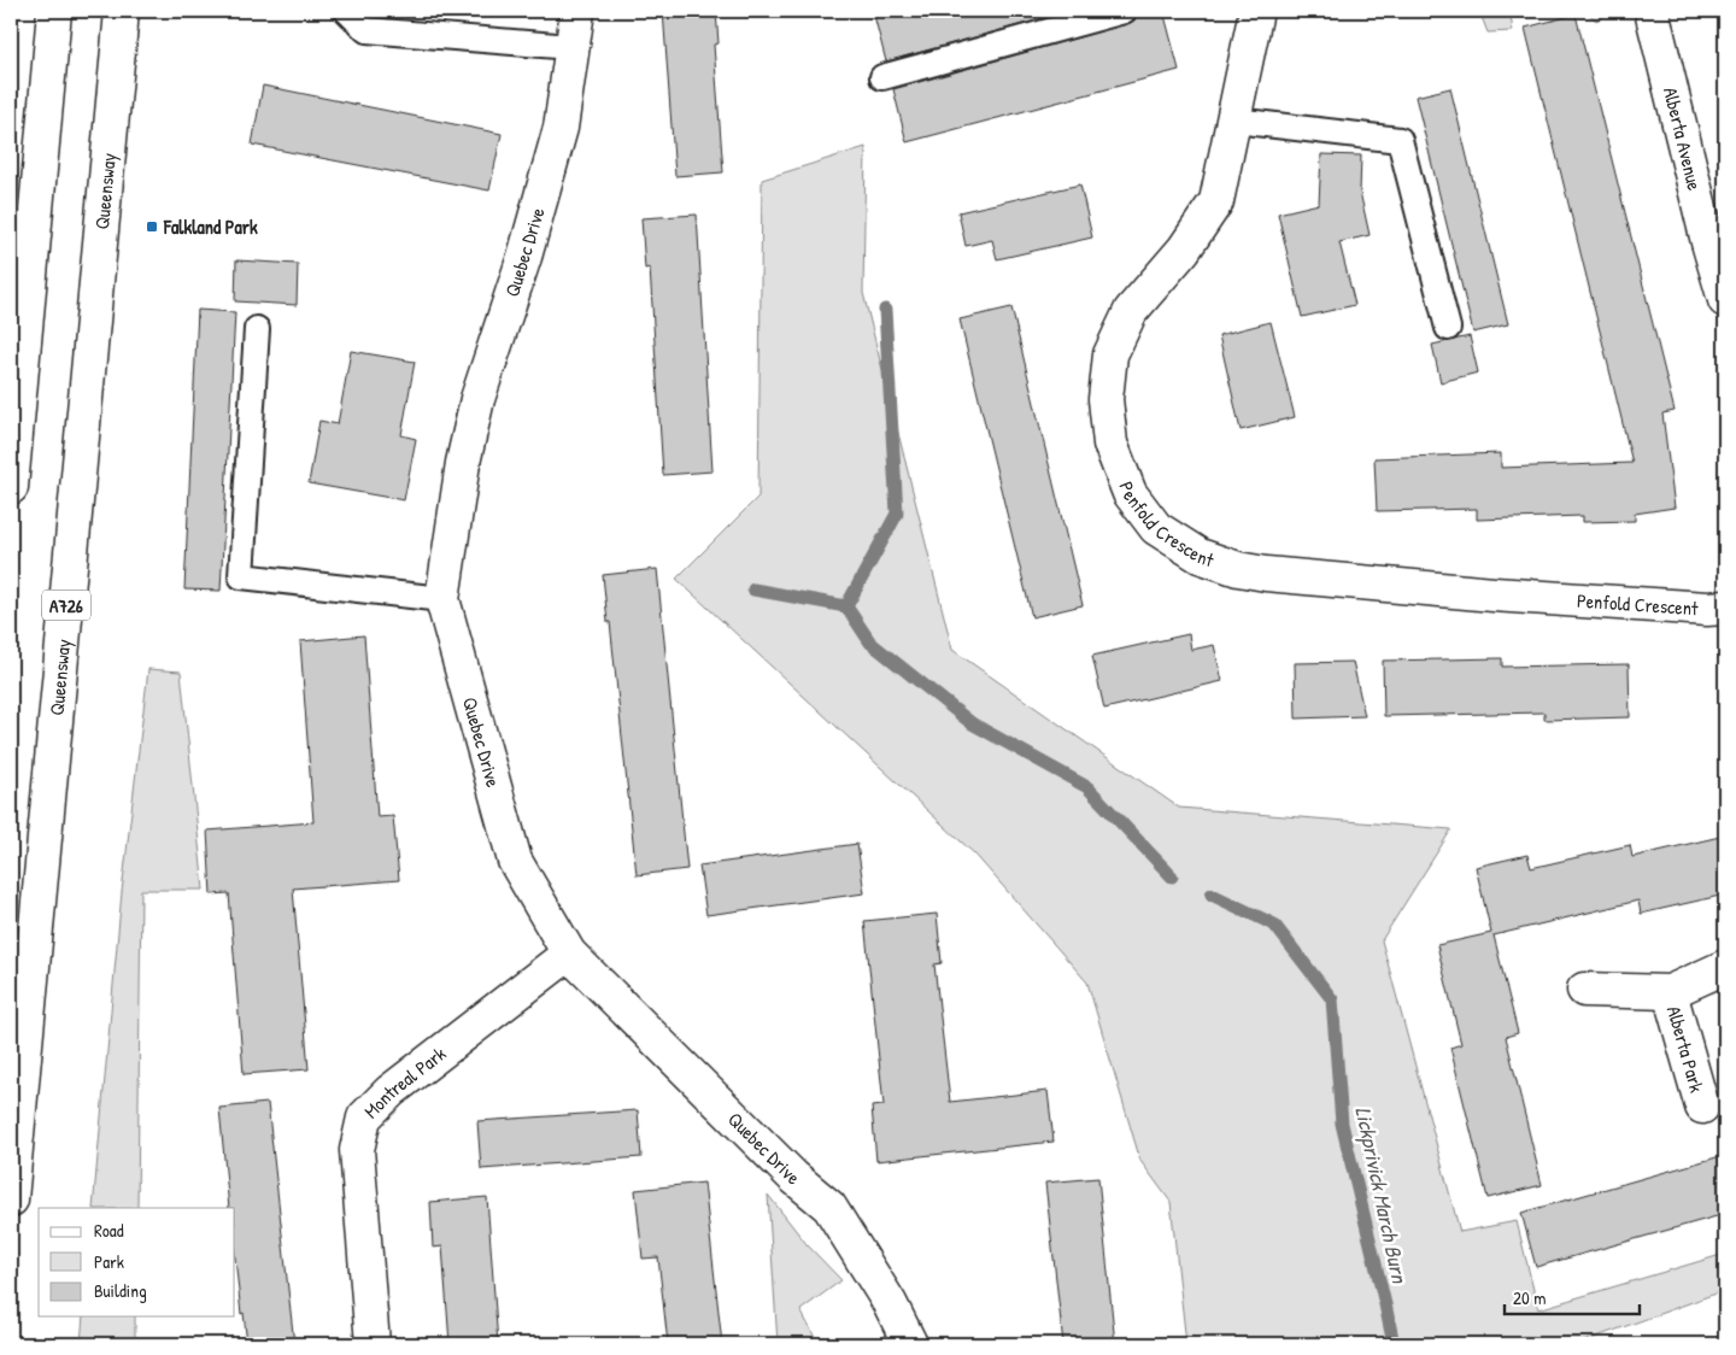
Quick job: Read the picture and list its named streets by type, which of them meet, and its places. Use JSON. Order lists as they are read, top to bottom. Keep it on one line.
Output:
{"streets":{"main road":["Alberta Avenue","Queensway","Quebec Drive","Penfold Crescent","A726","Alberta Park","Montreal Park"]},"crossings":[["Quebec Drive","Montreal Park"]],"water":["Lickprivick March Burn"],"places":{"transit":["Falkland Park"]},"legend":["Road","Park","Building"],"scale_bar":"20 m"}
